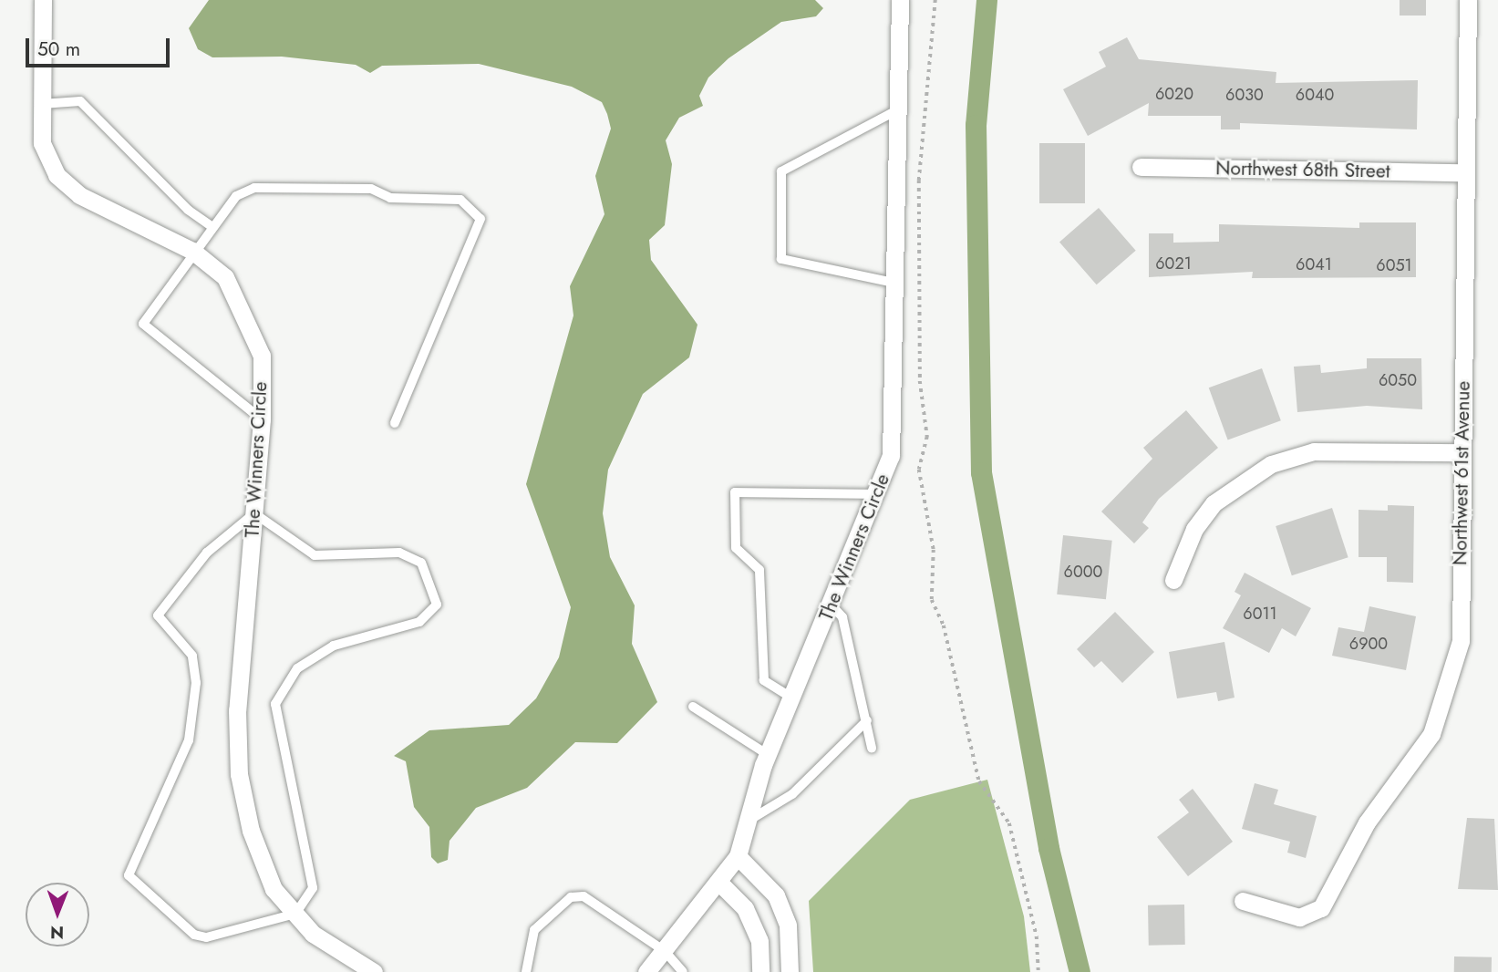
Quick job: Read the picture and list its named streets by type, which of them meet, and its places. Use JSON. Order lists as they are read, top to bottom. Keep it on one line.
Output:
{"streets":{"street":["Northwest 68th Street","The Winners Circle","Northwest 61st Avenue"]},"crossings":[["Northwest 68th Street","Northwest 61st Avenue"]],"house_numbers":["6020","6030","6040","6021","6041","6051","6050","6000","6011","6900"],"scale_bar":"50 m","north":"bottom"}
